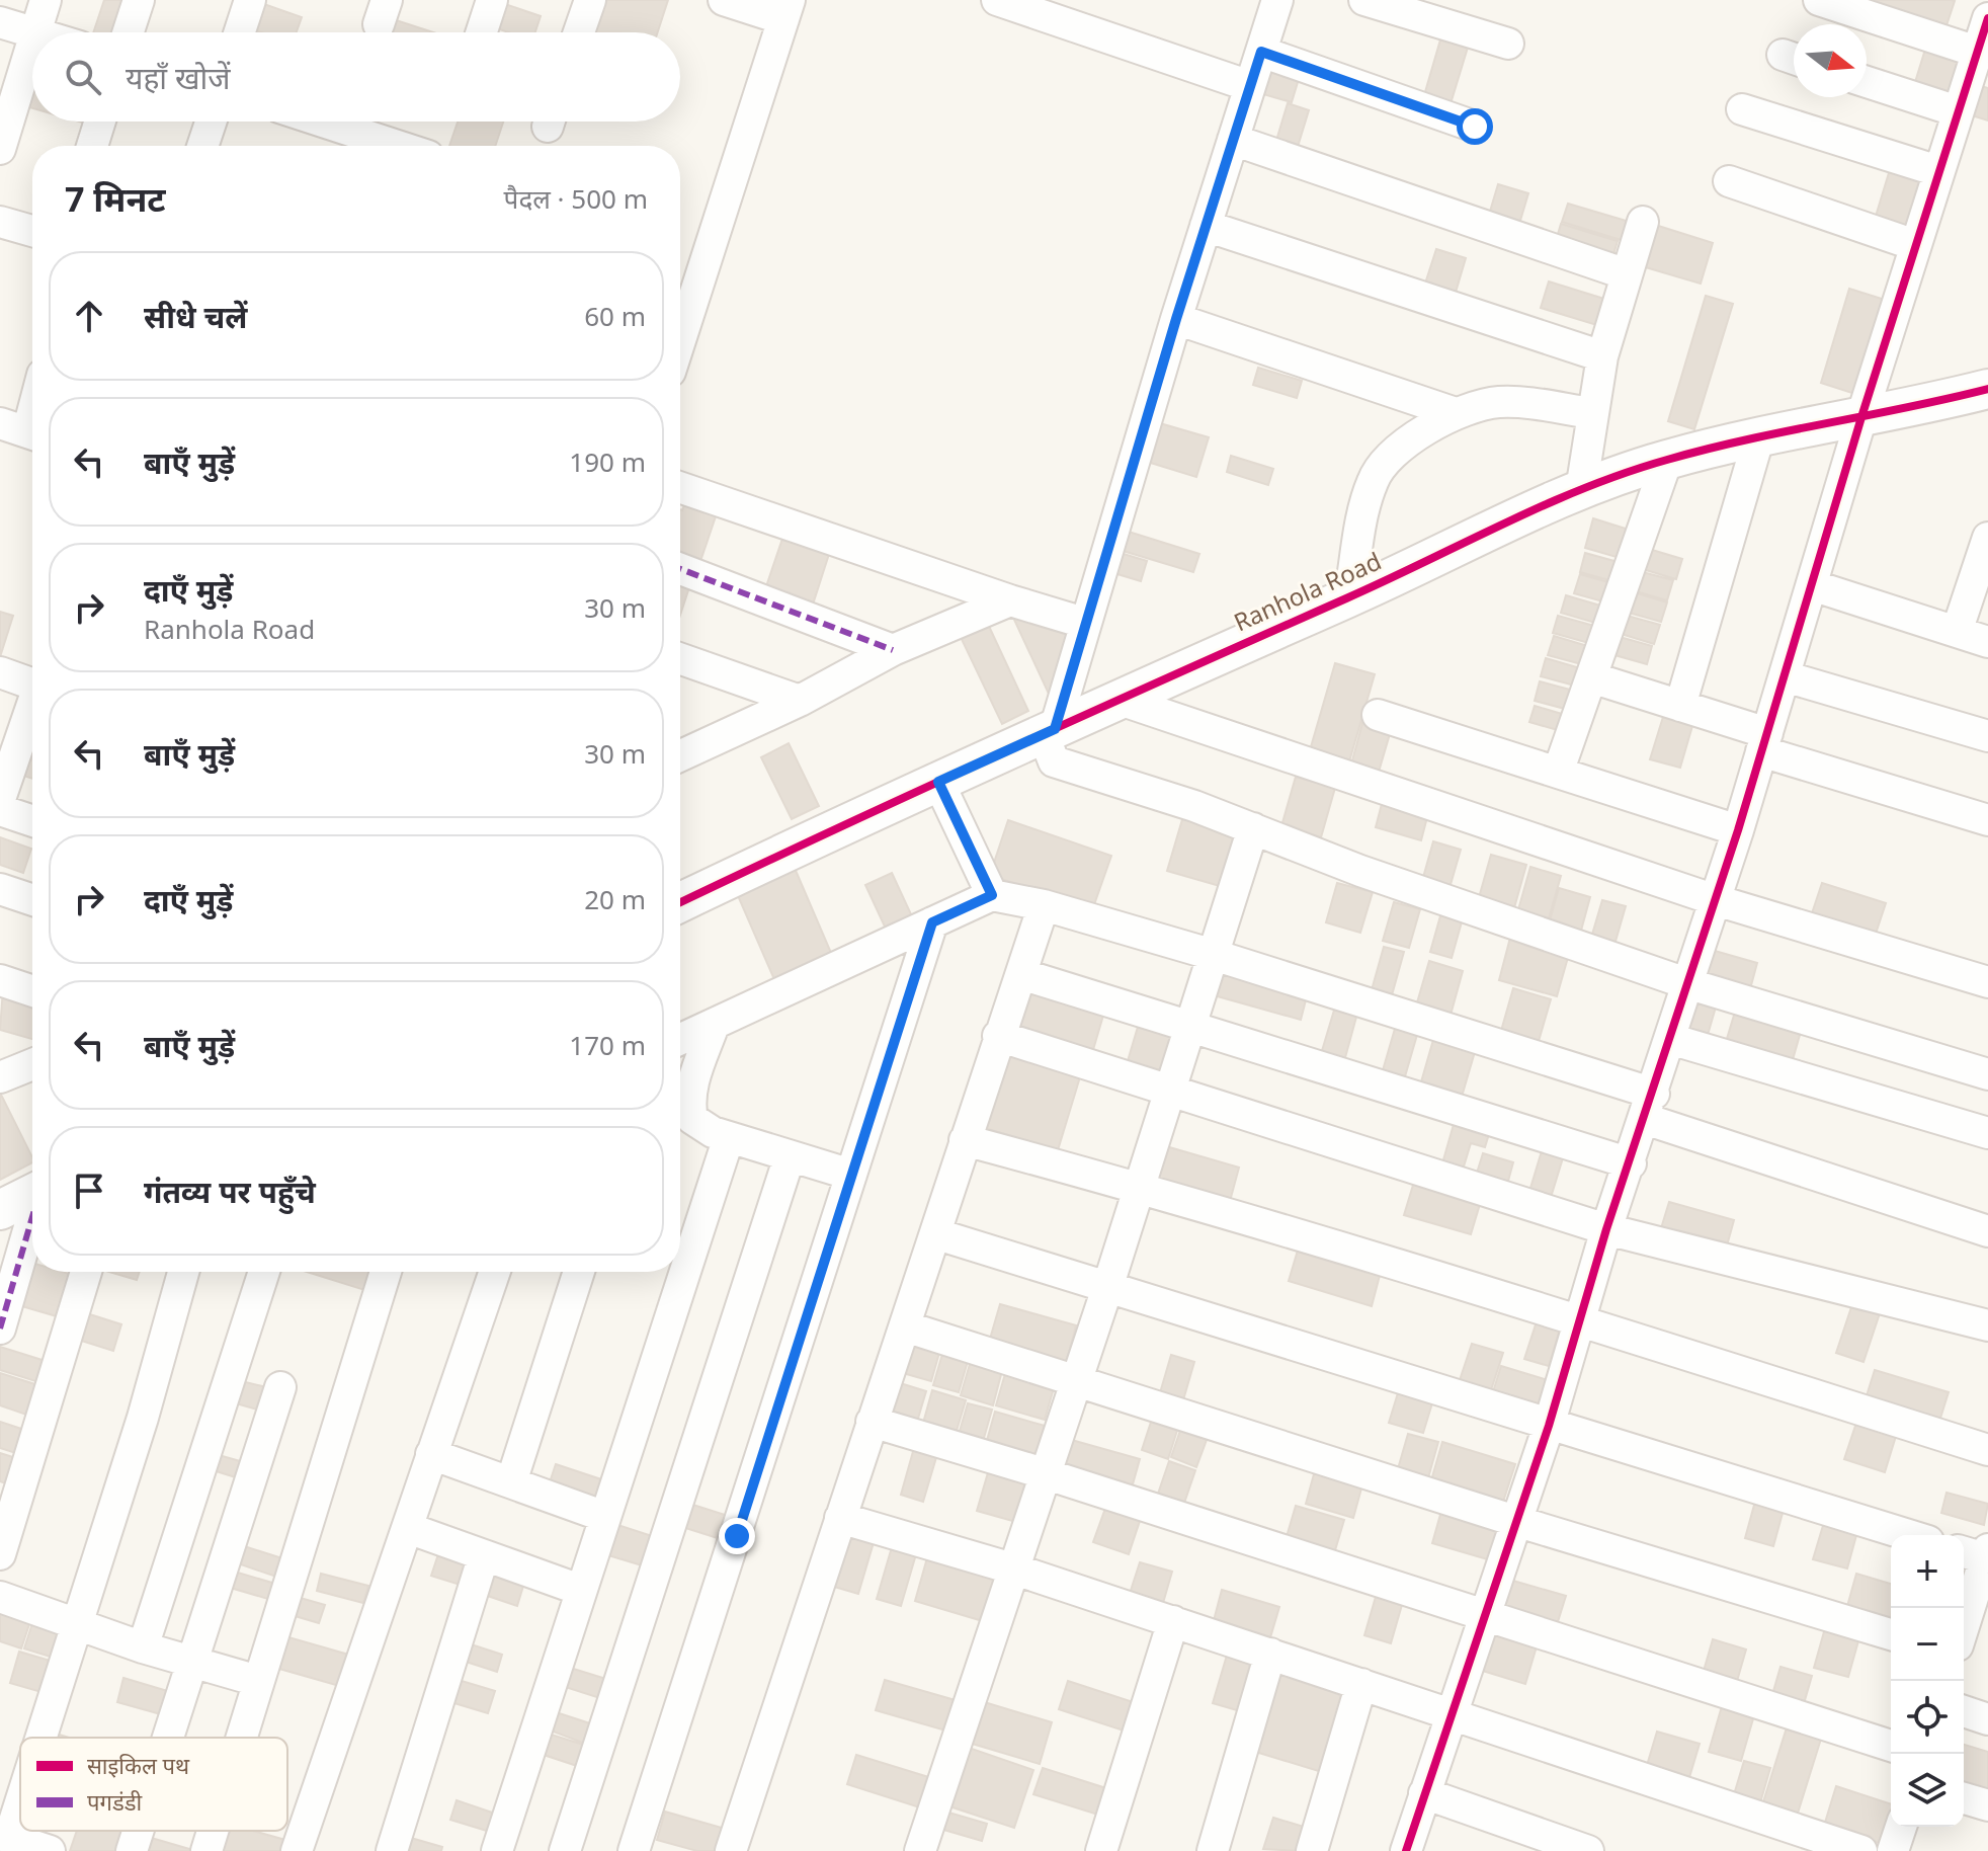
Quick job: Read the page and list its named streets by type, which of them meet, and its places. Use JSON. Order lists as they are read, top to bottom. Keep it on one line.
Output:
{"streets":{"street":["Ranhola Road"]},"legend":["साइकिल पथ","पगडंडी"],"north":"right","page":{"search":"यहाँ खोजें","heading":["7 मिनट","पैदल · 500 m"],"list":[["सीधे चलें","60 m"],["बाएँ मुड़ें","190 m"],["दाएँ मुड़ें","Ranhola Road","30 m"],["बाएँ मुड़ें","30 m"],["दाएँ मुड़ें","20 m"],["बाएँ मुड़ें","170 m"],"गंतव्य पर पहुँचे"],"map_buttons":["+","−"]}}
